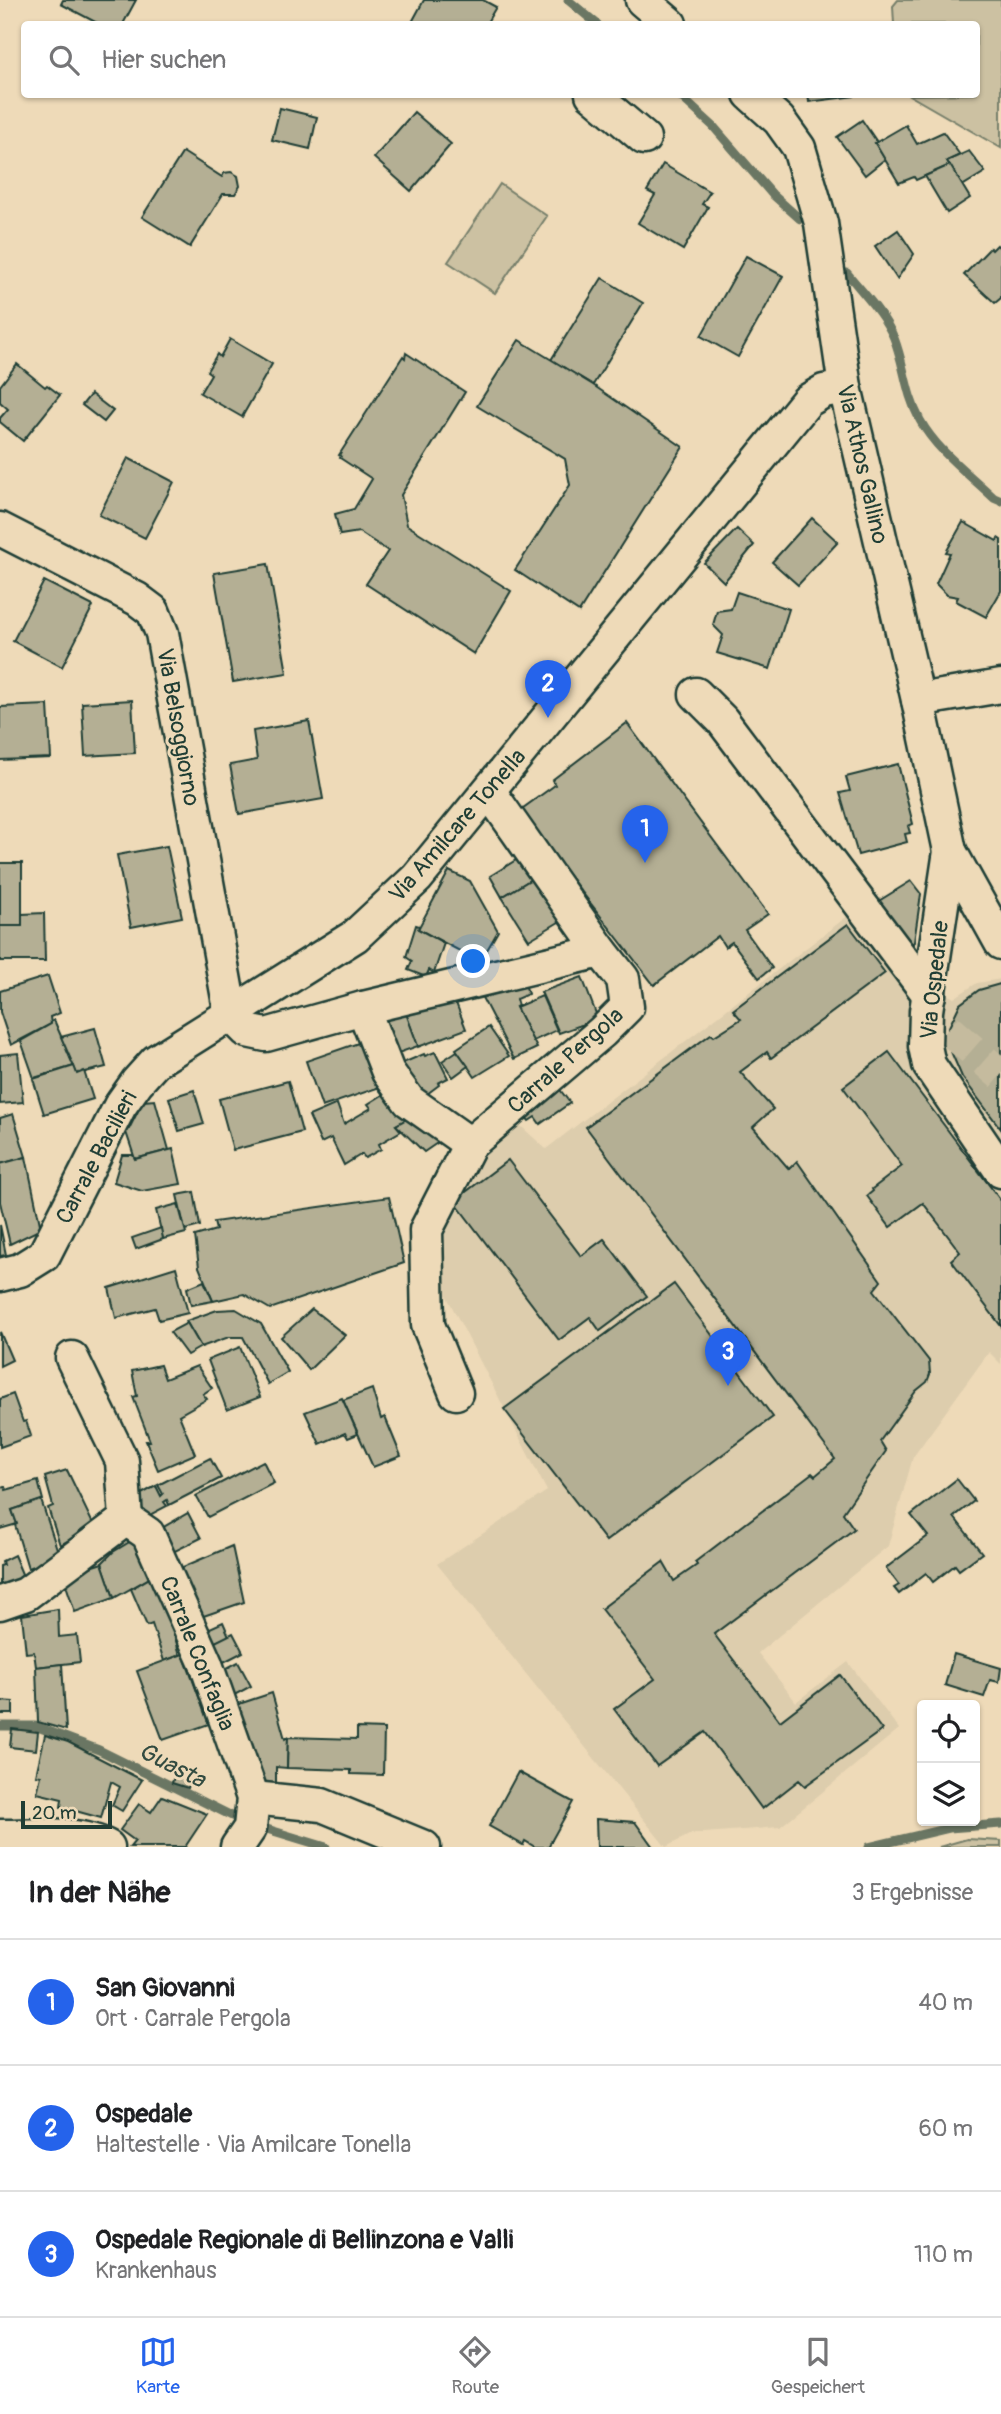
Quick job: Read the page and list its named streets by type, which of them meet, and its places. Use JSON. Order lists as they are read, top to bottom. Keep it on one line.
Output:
{"streets":{"street":["Via Athos Gallino","Via Belsoggiorno","Via Amilcare Tonella","Via Ospedale","Carrale Pergola","Carrale Bacilieri","Carrale Confaglia"]},"crossings":[["Via Athos Gallino","Via Amilcare Tonella"],["Via Athos Gallino","Via Ospedale"],["Via Belsoggiorno","Via Amilcare Tonella"],["Via Belsoggiorno","Carrale Bacilieri"],["Via Amilcare Tonella","Carrale Bacilieri"]],"water":["Guasta"],"scale_bar":"20 m","page":{"search":"Hier suchen","pins":["2","1","3"],"scale":"20 m","heading":["In der Nähe","3 Ergebnisse"],"list":[{"mark":"1","name":"San Giovanni","note":"Ort · Carrale Pergola","value":"40 m"},{"mark":"2","name":"Ospedale","note":"Haltestelle · Via Amilcare Tonella","value":"60 m"},{"mark":"3","name":"Ospedale Regionale di Bellinzona e Valli","note":"Krankenhaus","value":"110 m"}],"nav":["Karte","Route","Gespeichert"]}}
